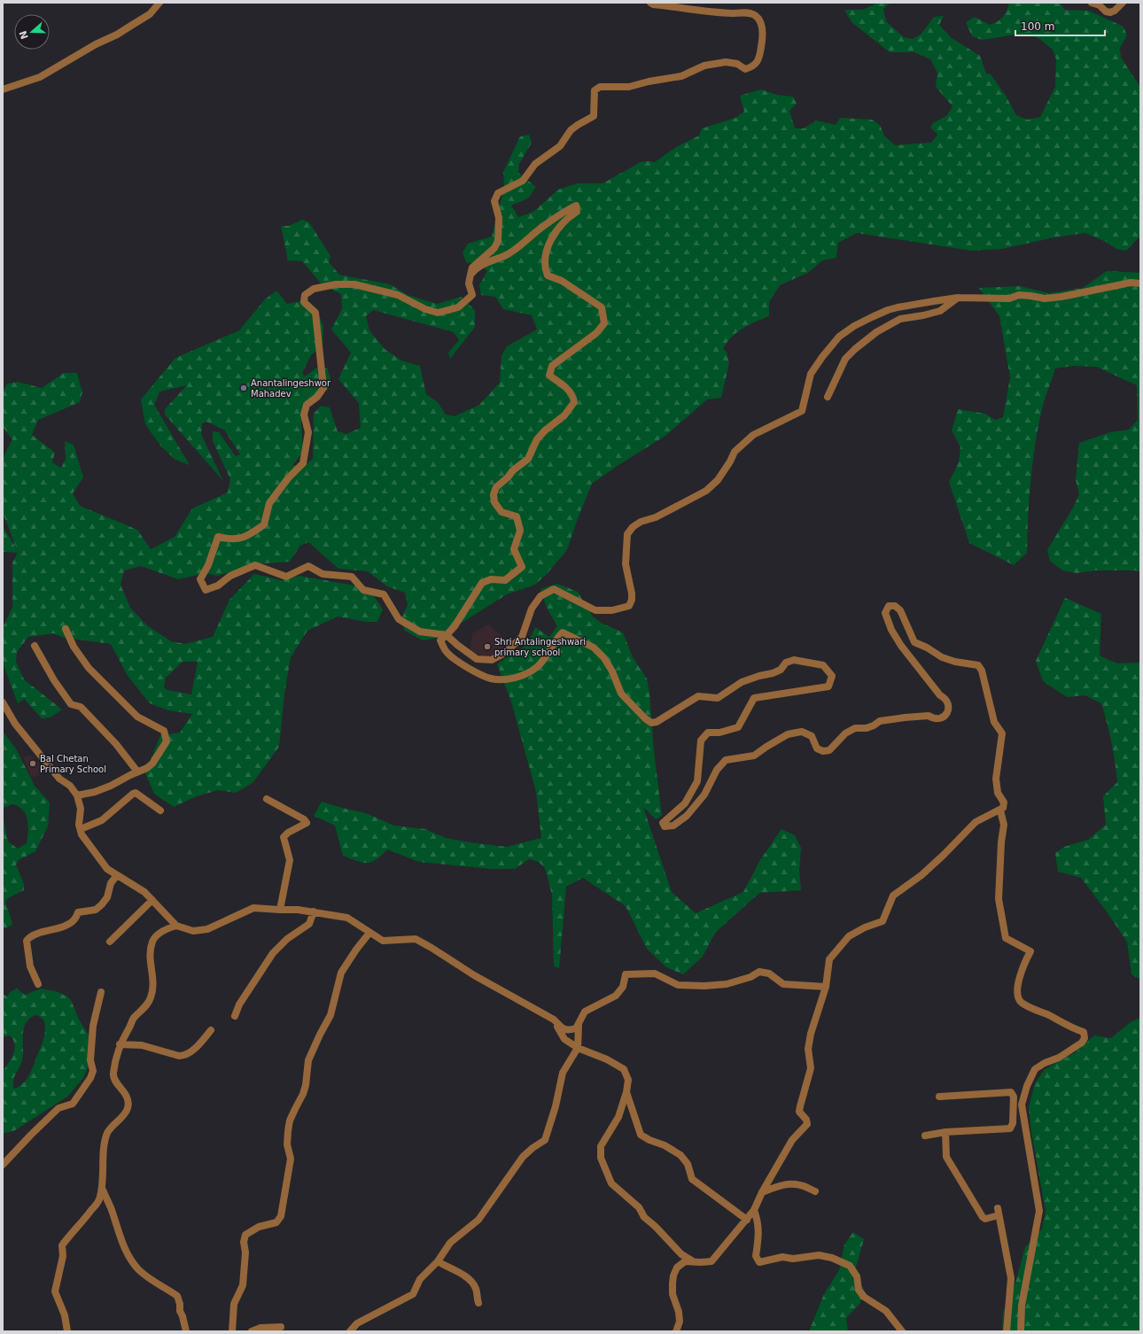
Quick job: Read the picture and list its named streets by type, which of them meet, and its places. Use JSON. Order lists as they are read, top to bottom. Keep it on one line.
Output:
{"places":["Anantalingeshwor Mahadev","Shri Antalingeshwari primary school","Bal Chetan Primary School"],"scale_bar":"100 m","north":"left"}
